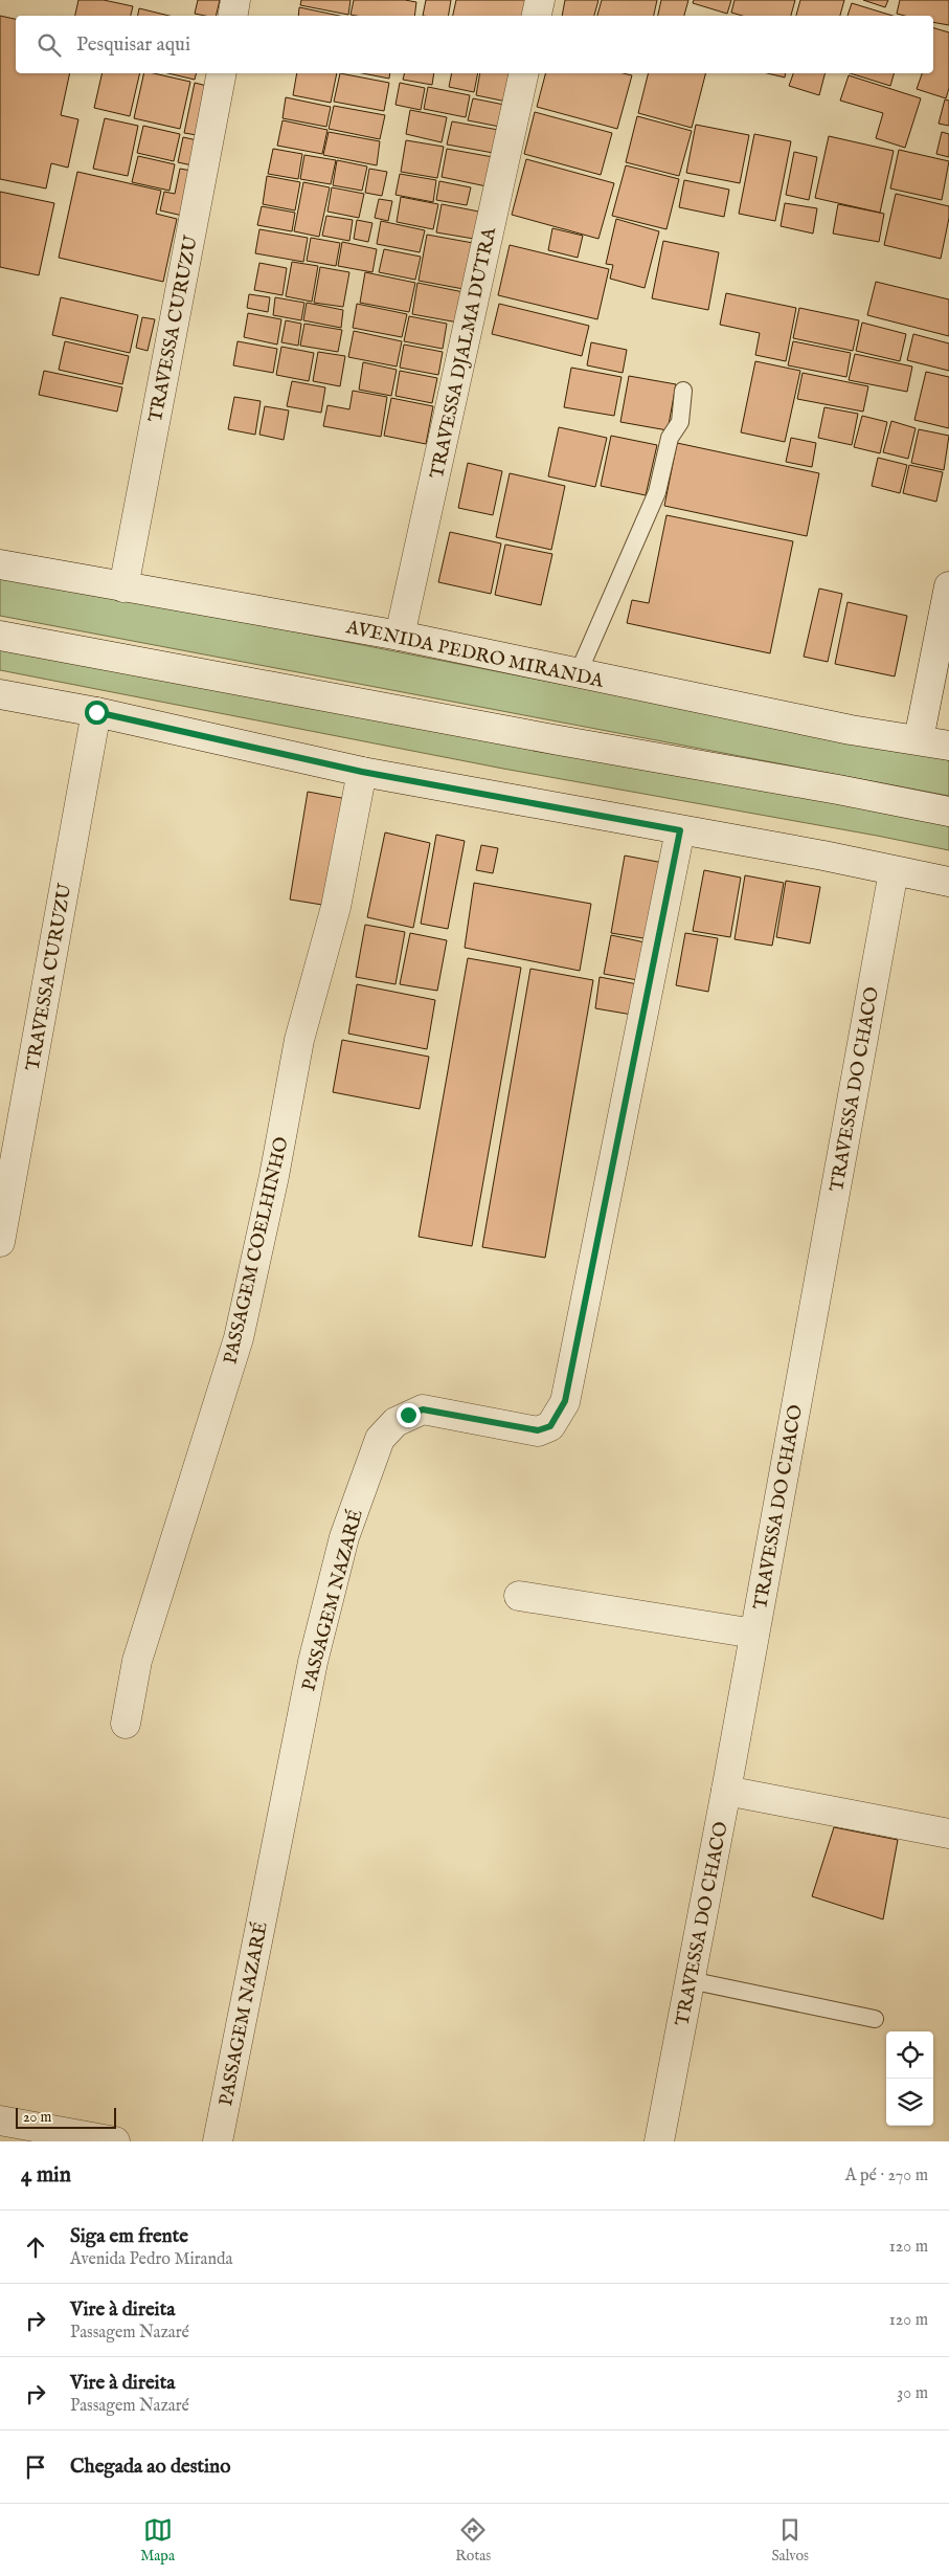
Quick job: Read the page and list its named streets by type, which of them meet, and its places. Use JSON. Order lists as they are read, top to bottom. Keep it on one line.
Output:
{"streets":{"street":["TRAVESSA CURUZU","TRAVESSA DJALMA DUTRA","AVENIDA PEDRO MIRANDA","TRAVESSA DO CHACO","PASSAGEM COELHINHO","PASSAGEM NAZARÉ"]},"crossings":[["TRAVESSA CURUZU","AVENIDA PEDRO MIRANDA"],["TRAVESSA DJALMA DUTRA","AVENIDA PEDRO MIRANDA"]],"scale_bar":"20 m","page":{"search":"Pesquisar aqui","scale":"20 m","heading":["4 min","A pé · 270 m"],"list":[["Siga em frente","Avenida Pedro Miranda","120 m"],["Vire à direita","Passagem Nazaré","120 m"],["Vire à direita","Passagem Nazaré","30 m"],"Chegada ao destino"],"nav":["Mapa","Rotas","Salvos"]}}
